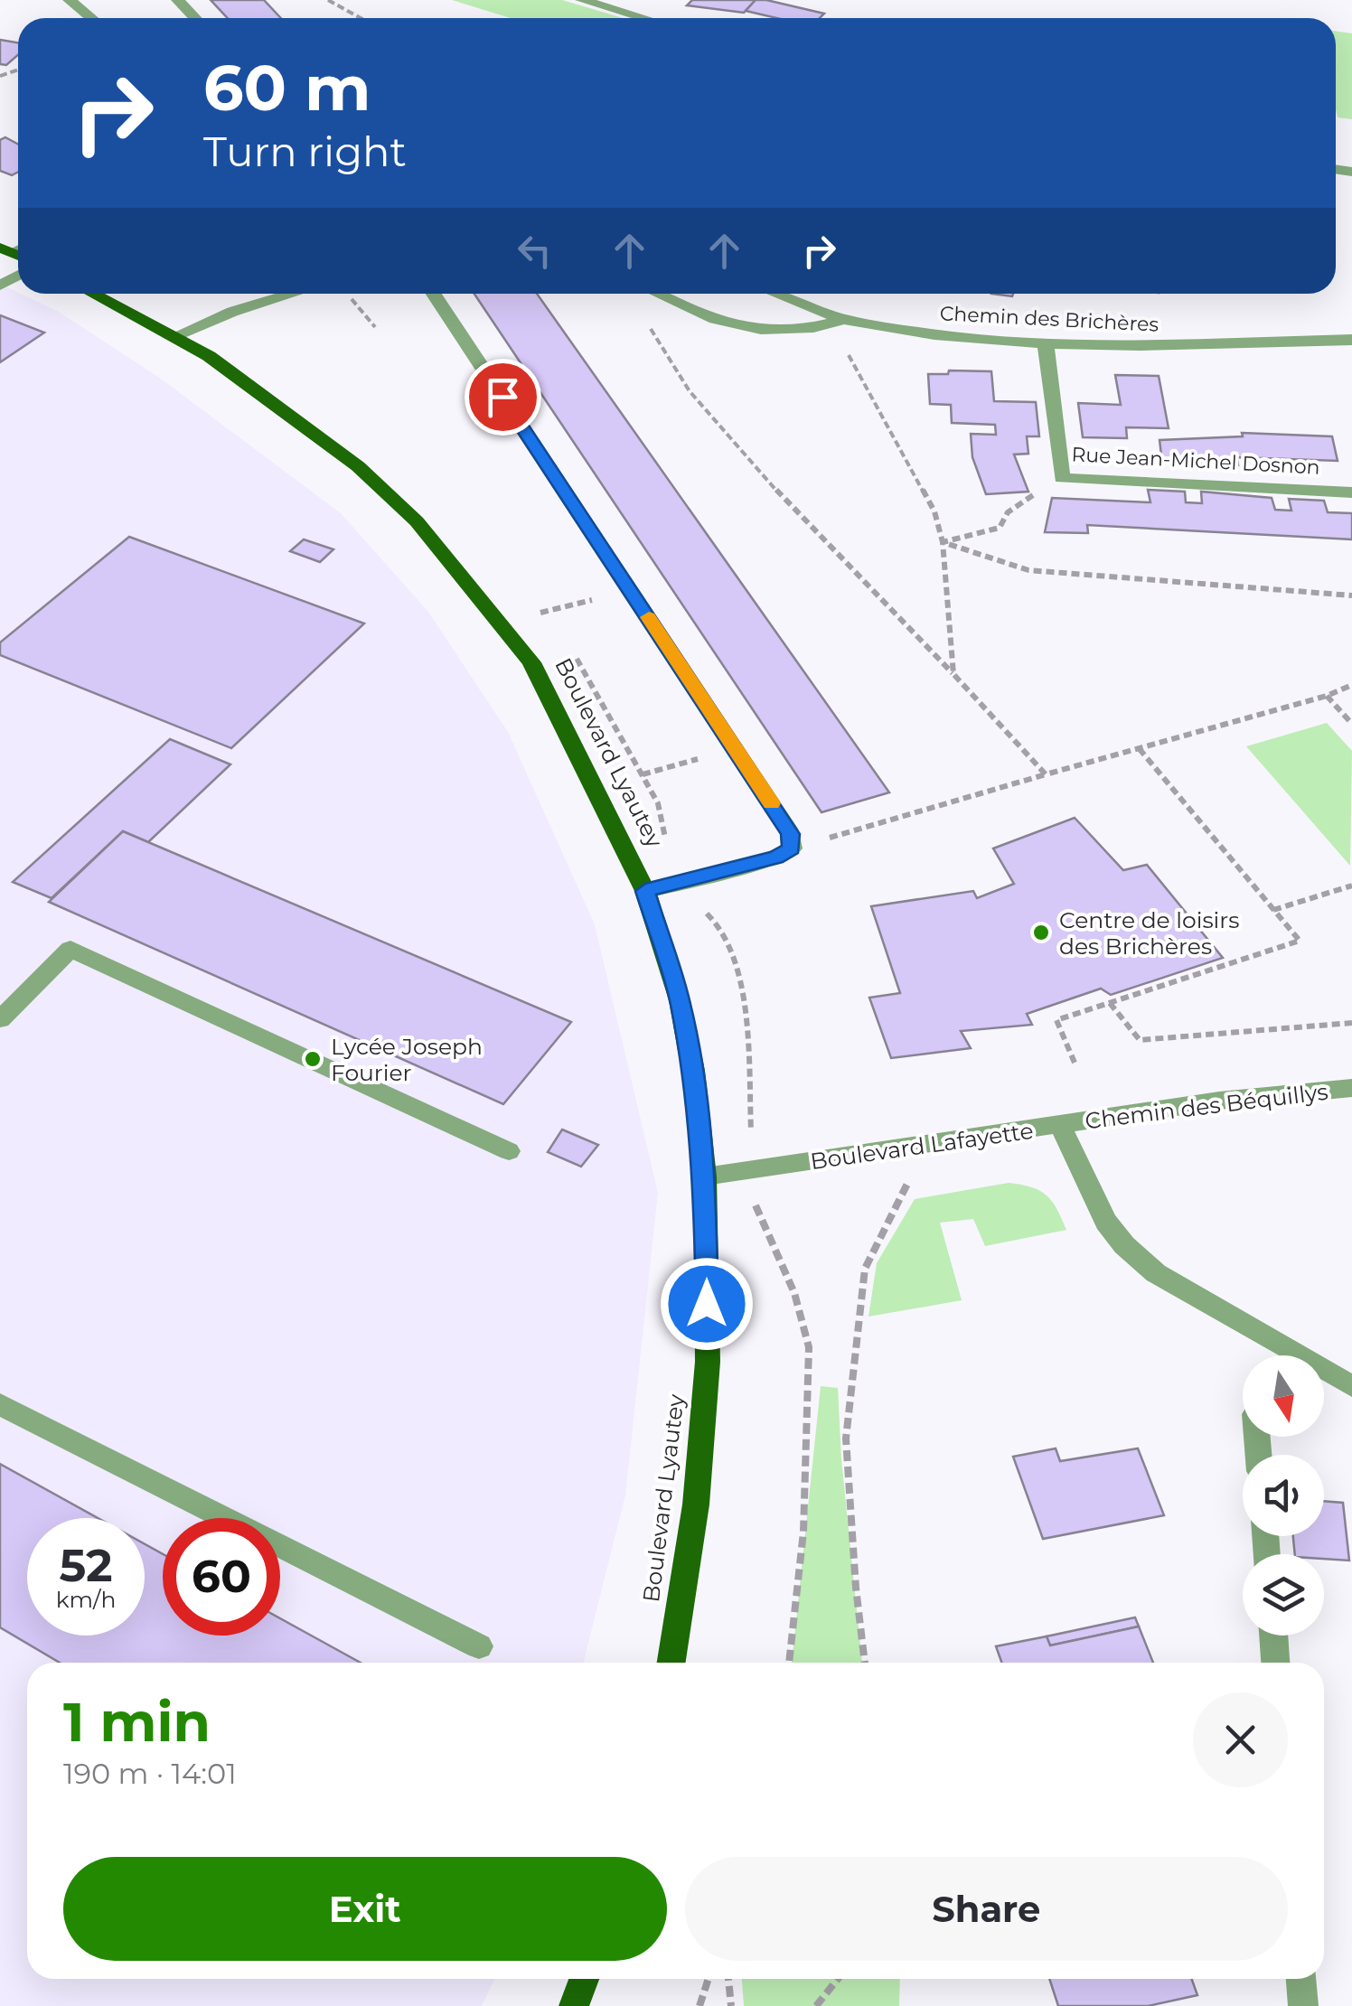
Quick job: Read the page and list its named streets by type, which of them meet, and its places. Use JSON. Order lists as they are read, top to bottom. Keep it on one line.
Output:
{"streets":{"main road":["Boulevard Lyautey"],"street":["Chemin des Brichères","Rue Jean-Michel Dosnon","Chemin des Béquillys","Boulevard Lafayette"]},"crossings":[["Chemin des Brichères","Rue Jean-Michel Dosnon"],["Boulevard Lyautey","Boulevard Lafayette"],["Chemin des Béquillys","Boulevard Lafayette"]],"places":["Centre de loisirs des Brichères","Lycée Joseph Fourier"],"north":"bottom","page":{"turn":["60 m","Turn right"],"speed":"52 km/h","limit":"60","heading":["1 min","190 m · 14:01"],"buttons":["Exit","Share"]}}
